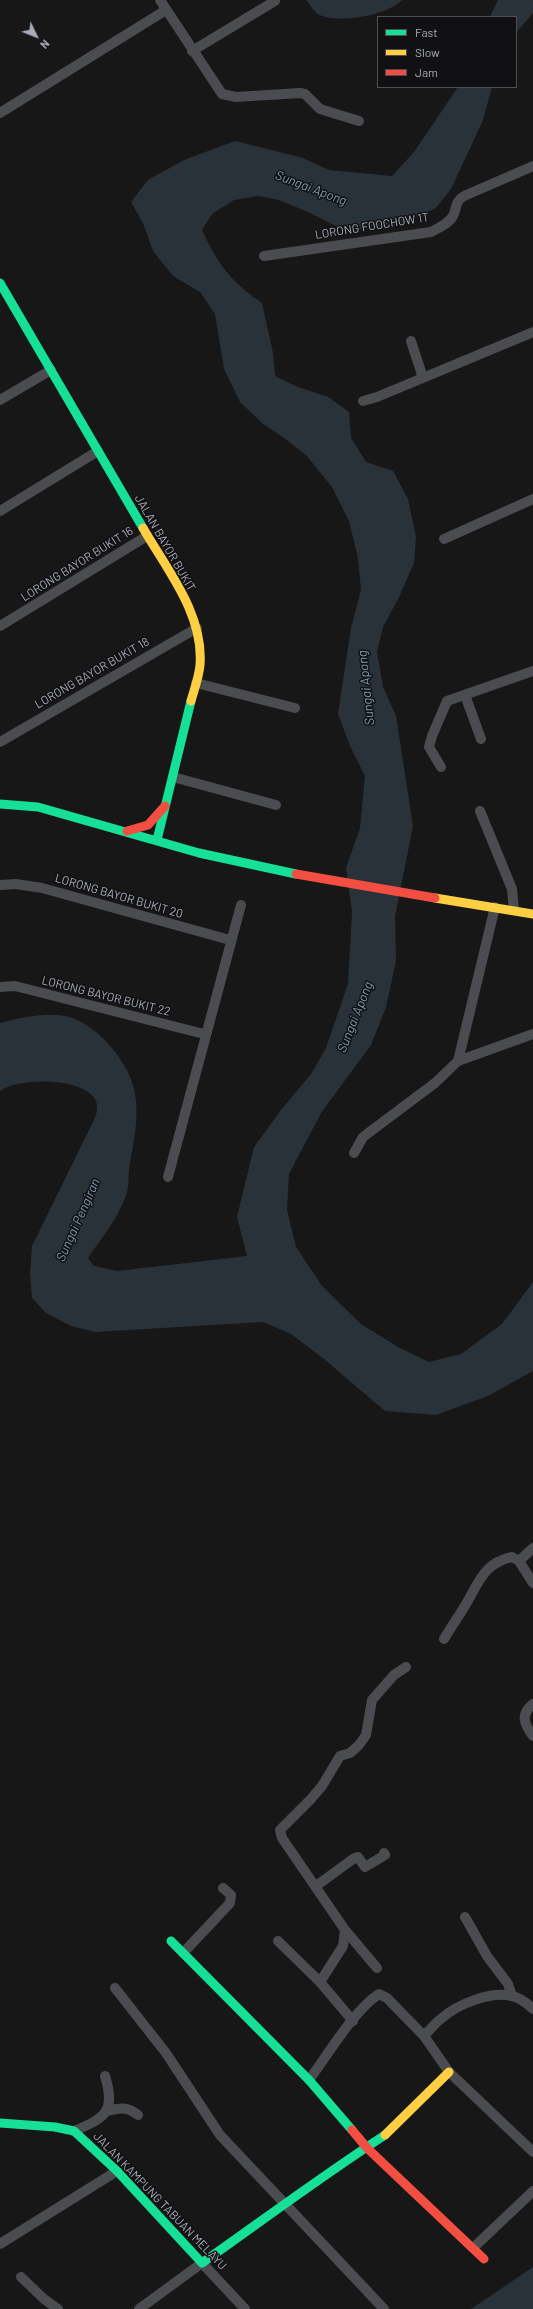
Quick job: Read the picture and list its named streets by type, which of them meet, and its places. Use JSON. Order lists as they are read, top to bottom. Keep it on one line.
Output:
{"streets":{"street":["LORONG FOOCHOW 1T","JALAN BAYOR BUKIT","LORONG BAYOR BUKIT 16","LORONG BAYOR BUKIT 18","LORONG BAYOR BUKIT 20","LORONG BAYOR BUKIT 22","JALAN KAMPUNG TABUAN MELAYU"]},"crossings":[["JALAN BAYOR BUKIT","LORONG BAYOR BUKIT 16"],["JALAN BAYOR BUKIT","LORONG BAYOR BUKIT 18"]],"water":["Sungai Apong","Sungai Pengiran"],"legend":["Fast","Slow","Jam"],"north":"bottom right"}
